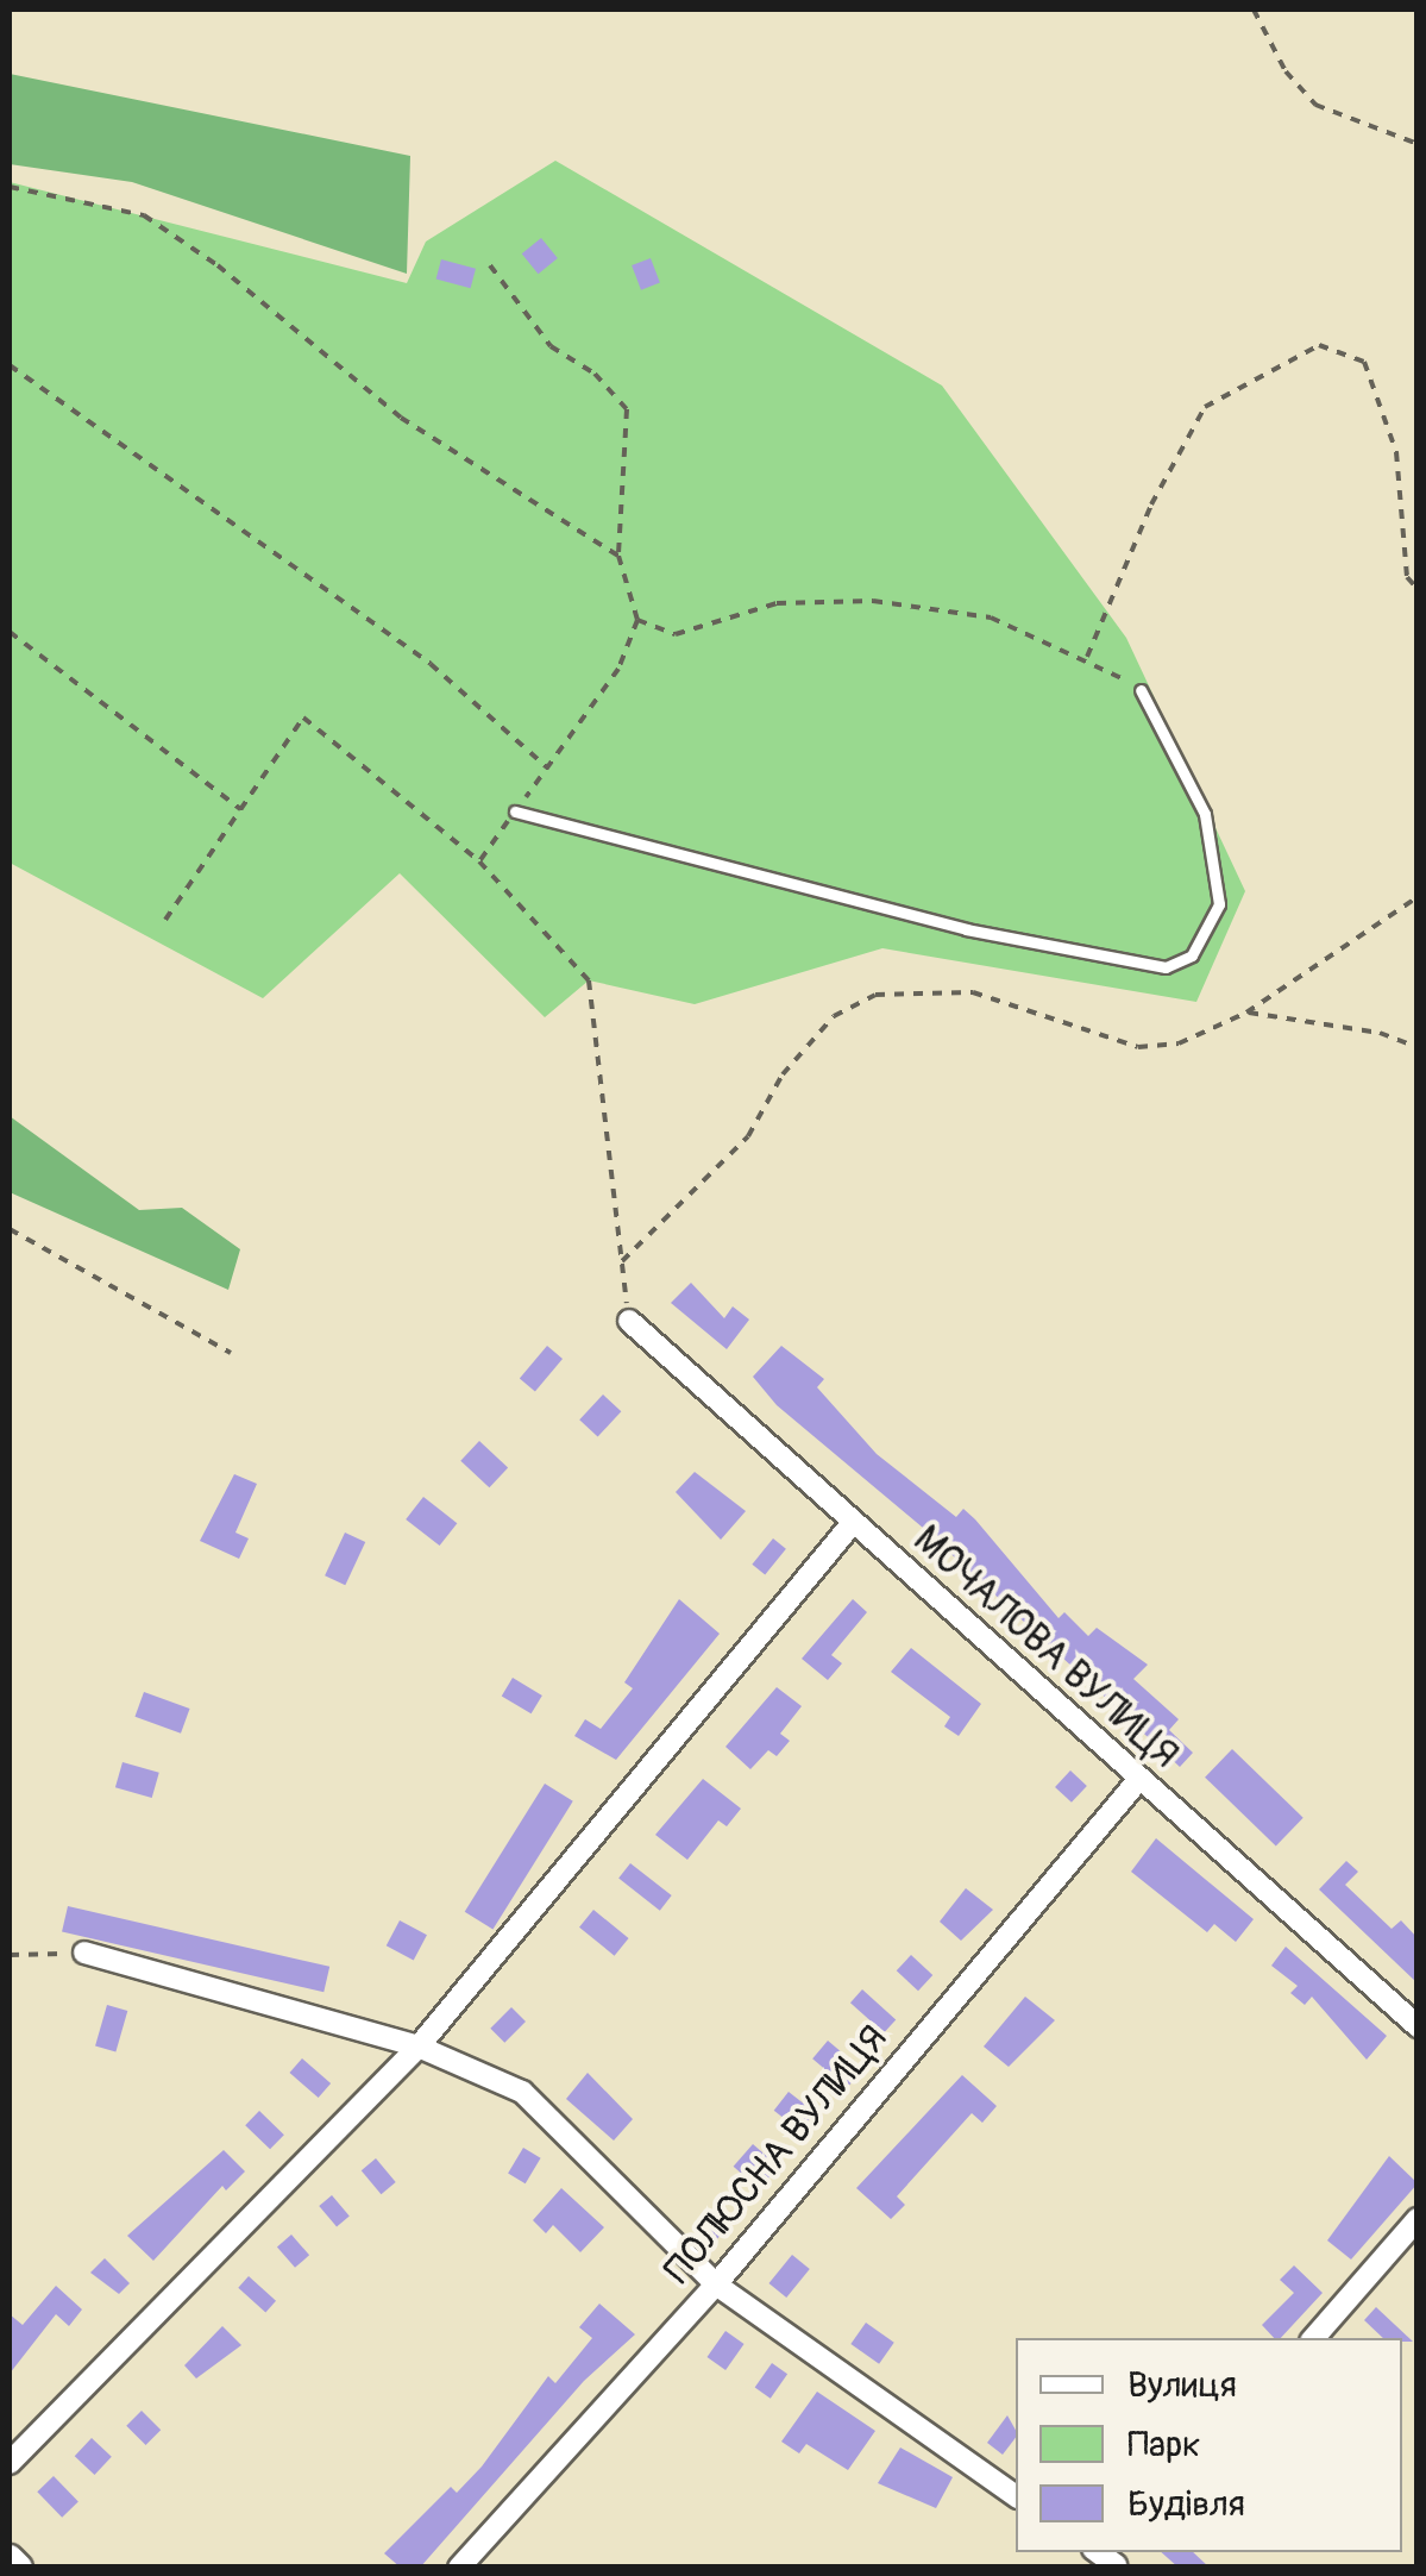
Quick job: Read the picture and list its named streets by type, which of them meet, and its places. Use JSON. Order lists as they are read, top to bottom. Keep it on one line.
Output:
{"streets":{"street":["МОЧАЛОВА ВУЛИЦЯ","ПОЛЮСНА ВУЛИЦЯ"]},"crossings":[["МОЧАЛОВА ВУЛИЦЯ","ПОЛЮСНА ВУЛИЦЯ"]],"legend":["Вулиця","Парк","Будівля"]}
